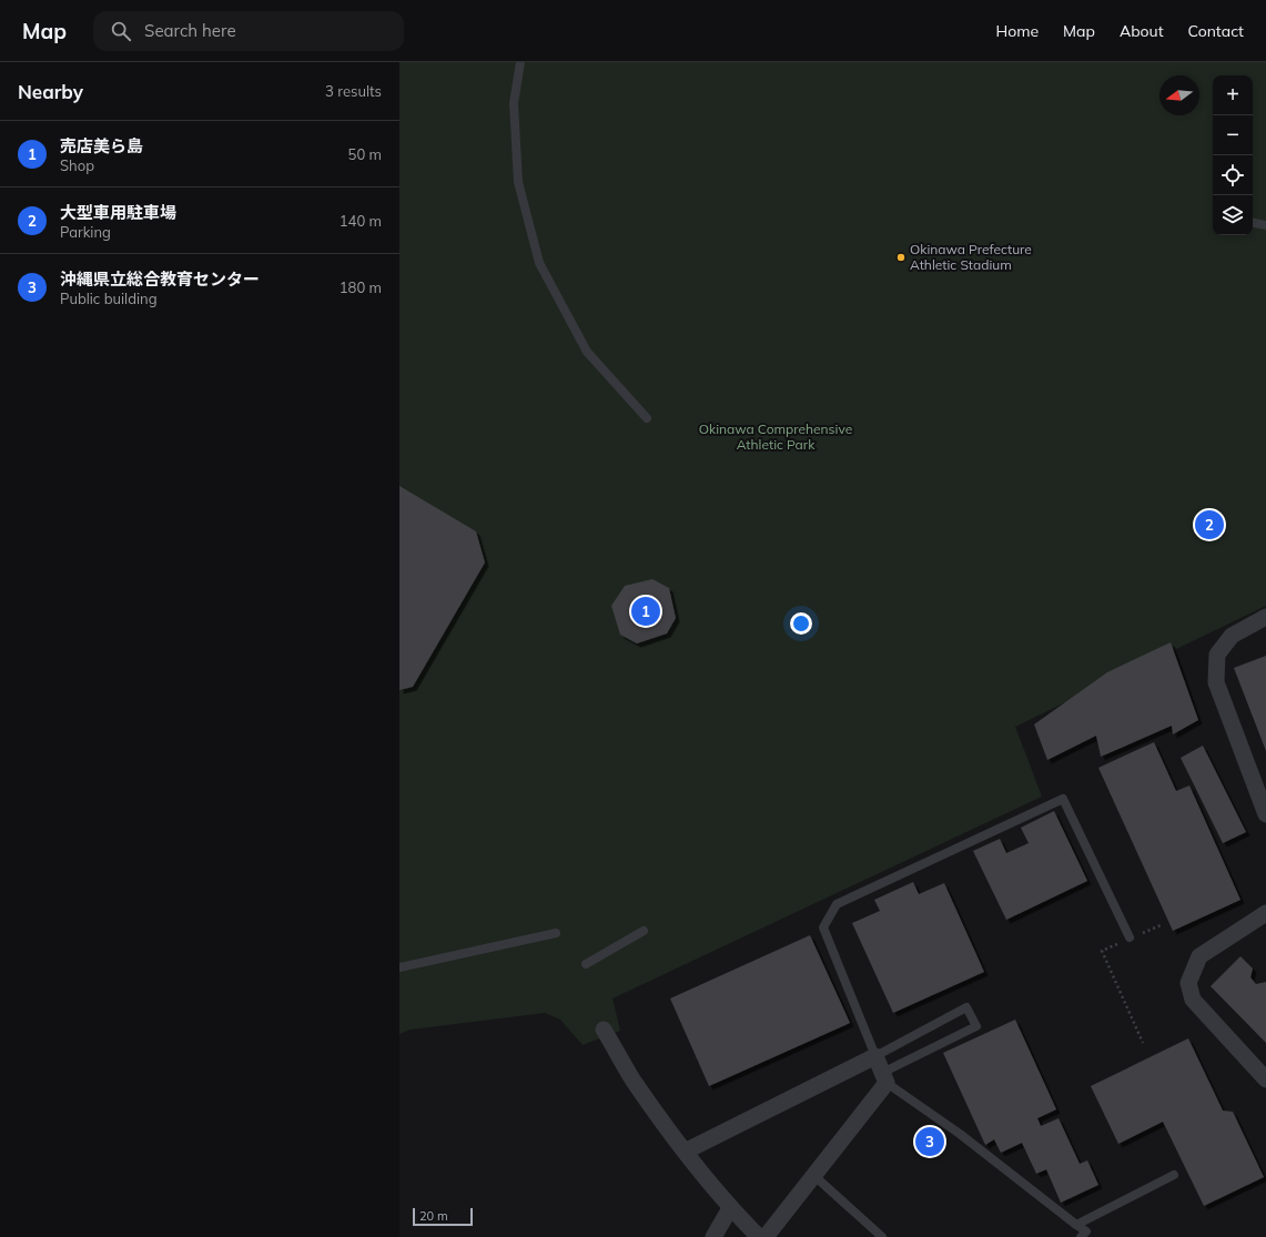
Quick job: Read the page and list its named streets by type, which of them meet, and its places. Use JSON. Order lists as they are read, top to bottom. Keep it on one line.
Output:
{"parks":["Okinawa Comprehensive Athletic Park"],"places":["Okinawa Prefecture Athletic Stadium"],"scale_bar":"20 m","north":"left","page":{"header":"Map","search":"Search here","nav":["Home","Map","About","Contact"],"heading":["Nearby","3 results"],"map_buttons":["+","−"],"list":[{"mark":"1","name":"売店美ら島","note":"Shop","value":"50 m"},{"mark":"2","name":"大型車用駐車場","note":"Parking","value":"140 m"},{"mark":"3","name":"沖縄県立総合教育センター","note":"Public building","value":"180 m"}],"pins":["2","1","3"],"scale":"20 m"}}
